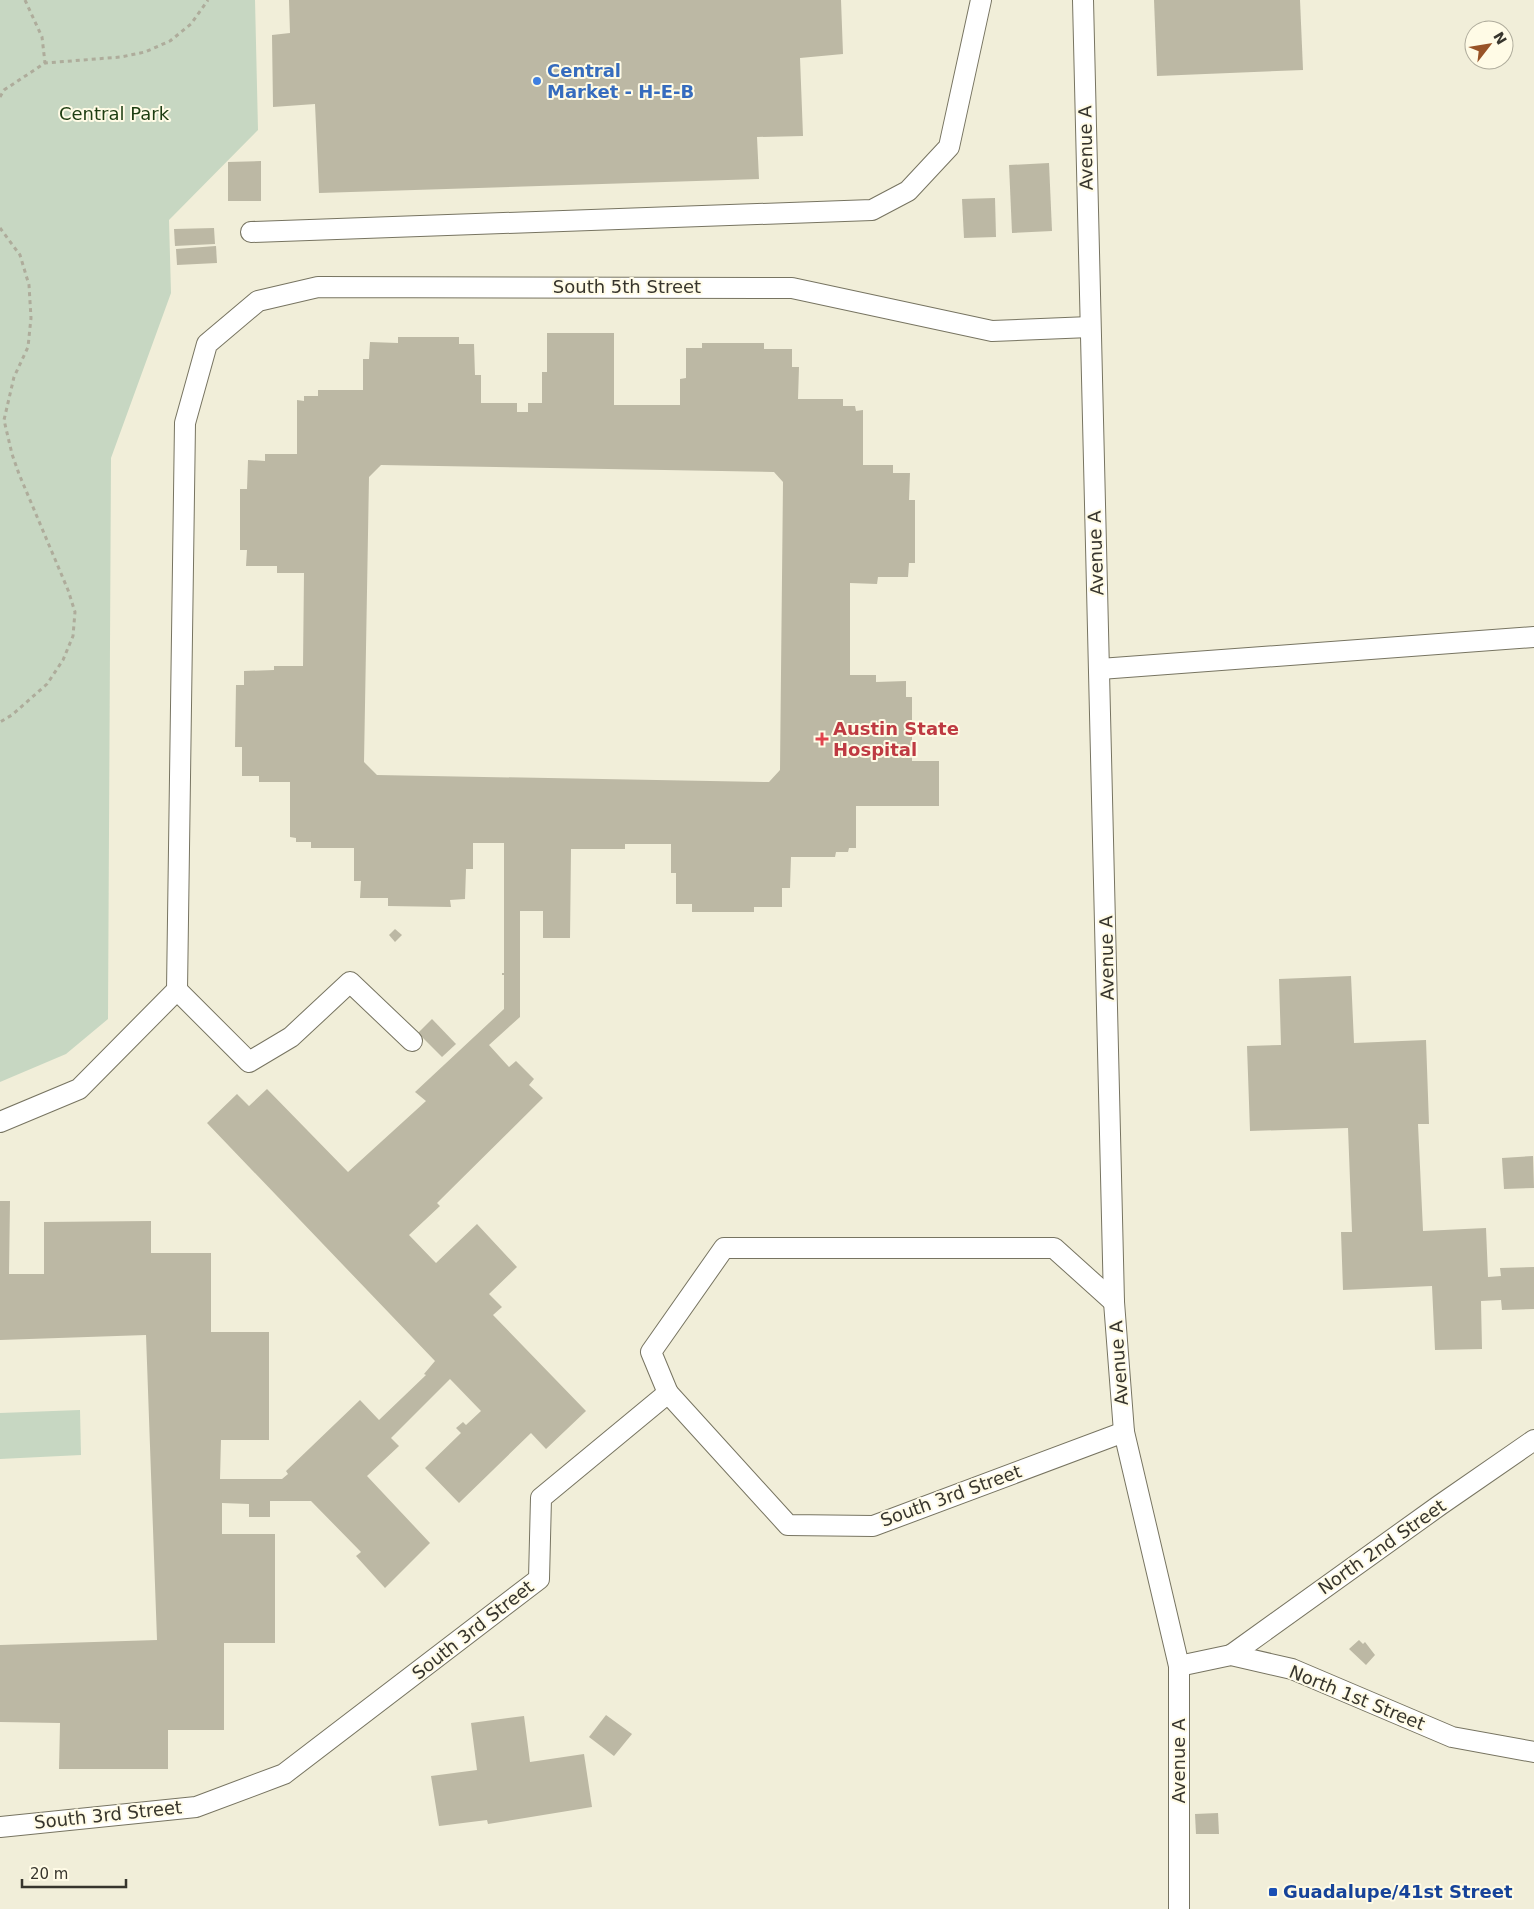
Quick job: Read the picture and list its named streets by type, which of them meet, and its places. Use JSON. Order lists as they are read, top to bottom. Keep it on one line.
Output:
{"streets":{"lane":["Avenue A","South 5th Street","South 3rd Street","North 2nd Street","North 1st Street"]},"crossings":[["Avenue A","South 5th Street"],["Avenue A","South 3rd Street"],["Avenue A","North 1st Street"],["North 2nd Street","North 1st Street"]],"parks":["Central Park"],"places":{"other":["Central Market - H-E-B"],"health":["Austin State Hospital"],"transit":["Guadalupe/41st Street"]},"scale_bar":"20 m","north":"top right"}
